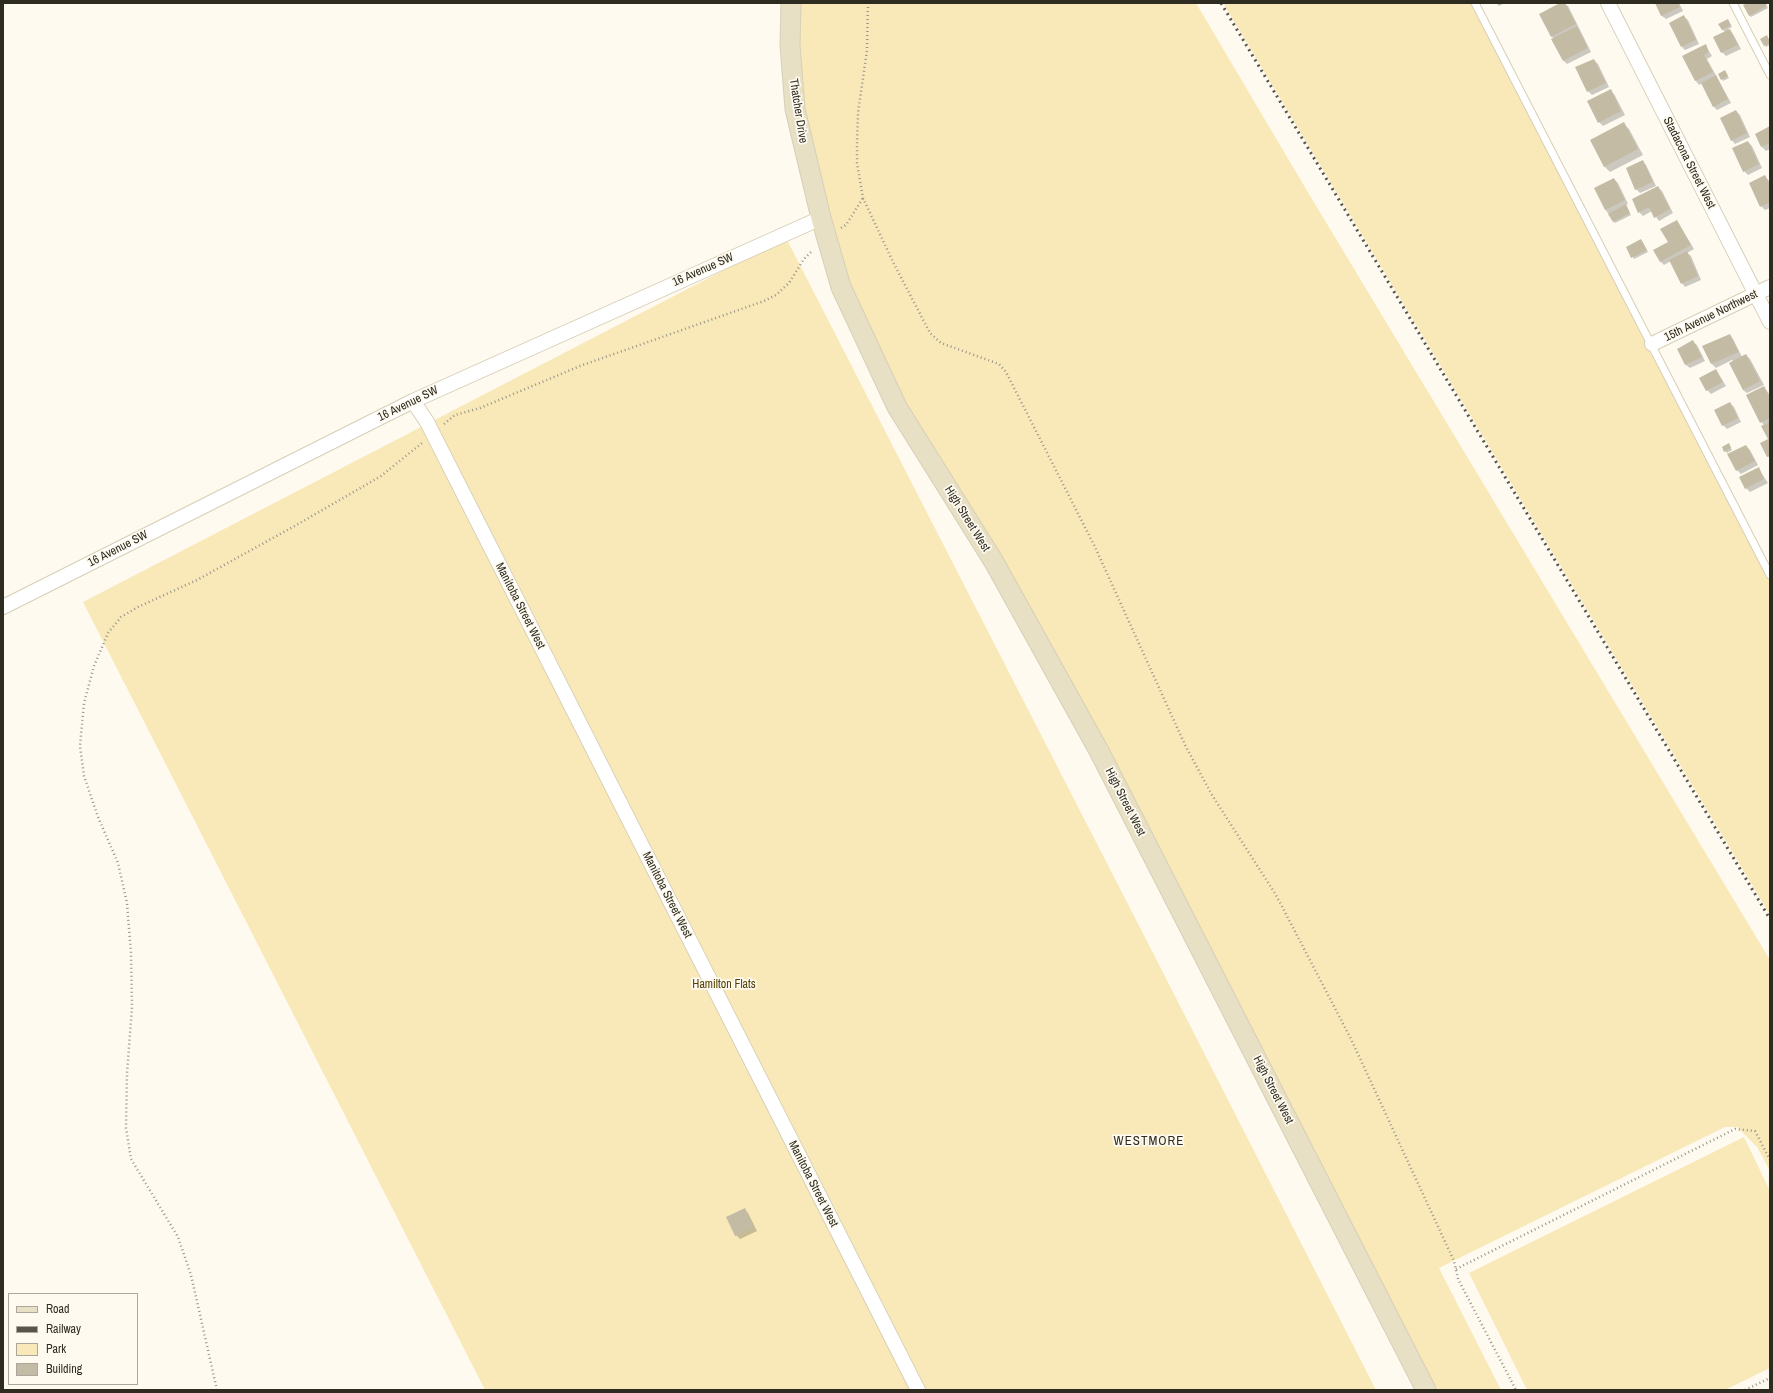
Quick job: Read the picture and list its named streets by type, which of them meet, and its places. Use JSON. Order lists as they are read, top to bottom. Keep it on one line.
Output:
{"streets":{"main road":["Thatcher Drive","High Street West"],"street":["Stadacona Street West","16 Avenue SW","15th Avenue Northwest","Manitoba Street West"]},"crossings":[["Thatcher Drive","16 Avenue SW"],["Thatcher Drive","High Street West"],["Stadacona Street West","15th Avenue Northwest"],["16 Avenue SW","High Street West"],["16 Avenue SW","Manitoba Street West"]],"districts":["WESTMORE"],"parks":["Hamilton Flats"],"legend":["Road","Railway","Park","Building"]}
